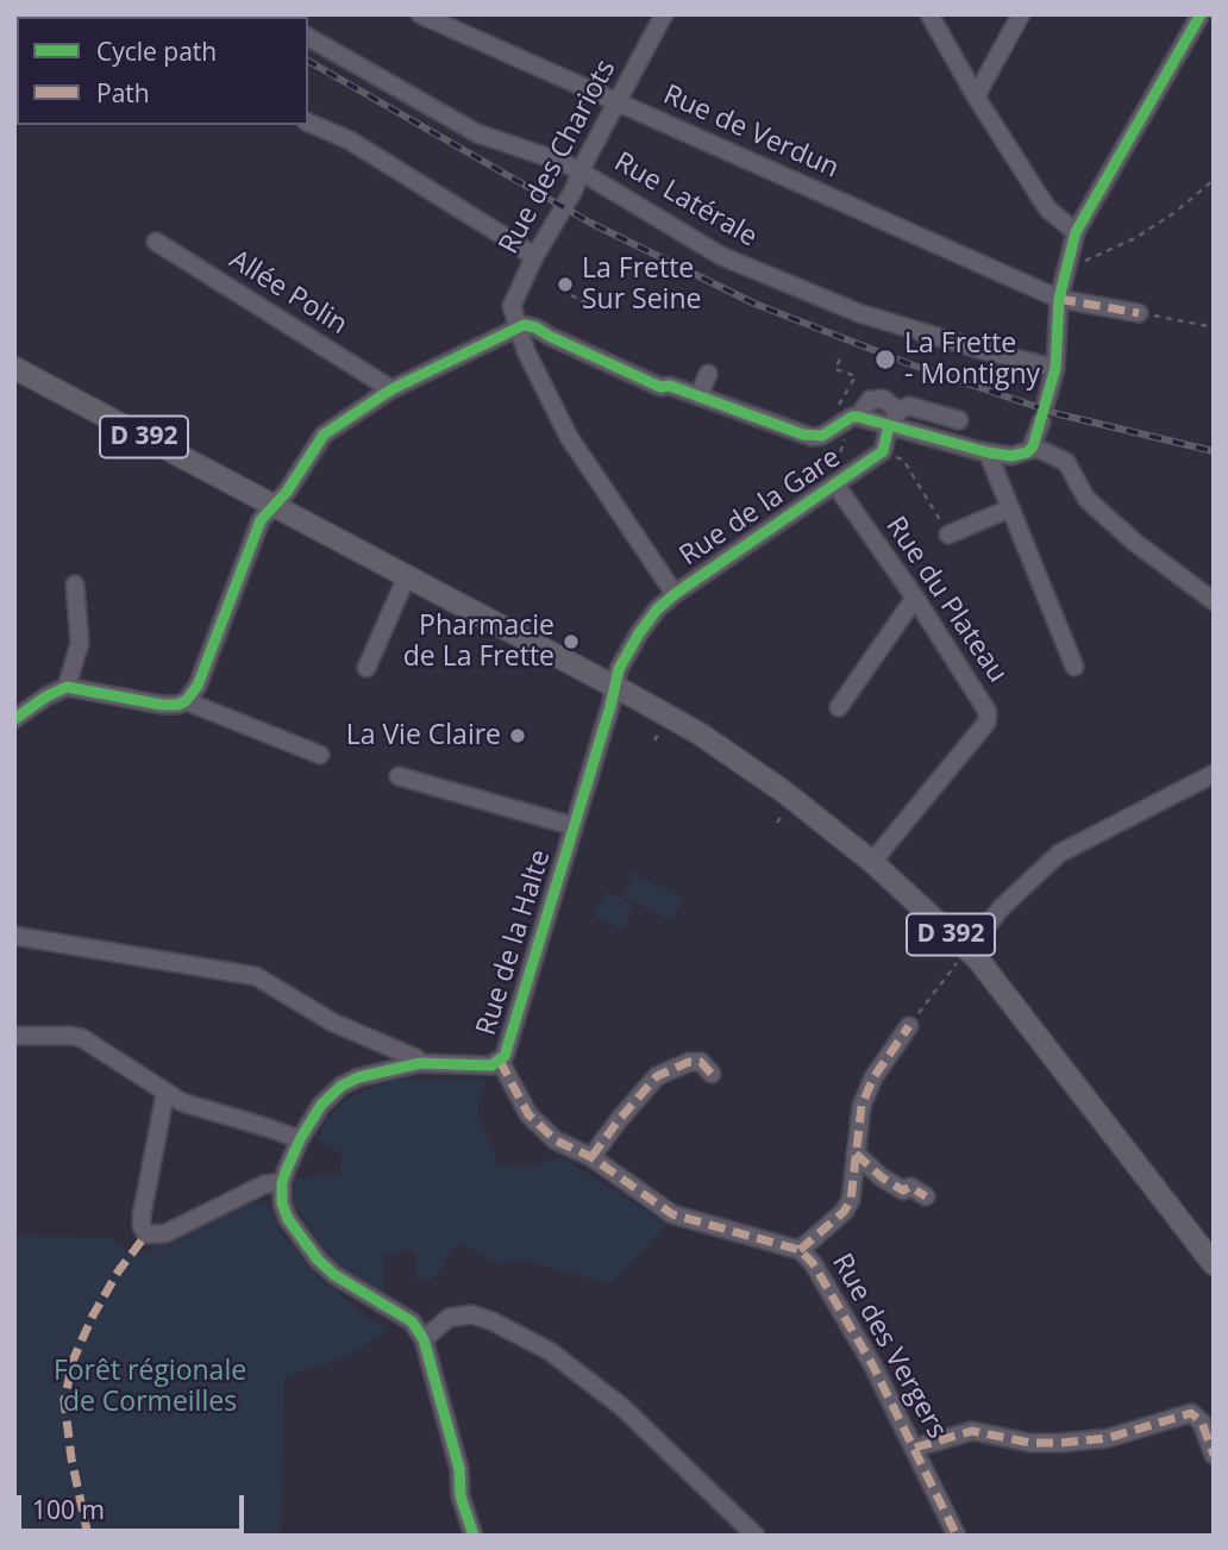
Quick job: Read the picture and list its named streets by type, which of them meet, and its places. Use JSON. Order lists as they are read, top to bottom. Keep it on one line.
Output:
{"streets":{"main road":["D 392"],"street":["Rue de Verdun","Rue des Chariots","Rue Latérale","Allée Polin","Rue de la Gare","Rue du Plateau","Rue de la Halte","Rue des Vergers"]},"crossings":[["Rue de Verdun","Rue des Chariots"],["Rue des Chariots","Rue Latérale"],["D 392","Rue de la Gare"],["D 392","Rue du Plateau"],["D 392","Rue de la Halte"],["Rue de la Gare","Rue du Plateau"],["Rue de la Gare","Rue de la Halte"],["Rue de la Halte","Rue des Vergers"]],"parks":["Forêt régionale de Cormeilles"],"places":["La Frette Sur Seine","La Frette - Montigny","Pharmacie de La Frette","La Vie Claire"],"legend":["Cycle path","Path"],"scale_bar":"100 m"}
